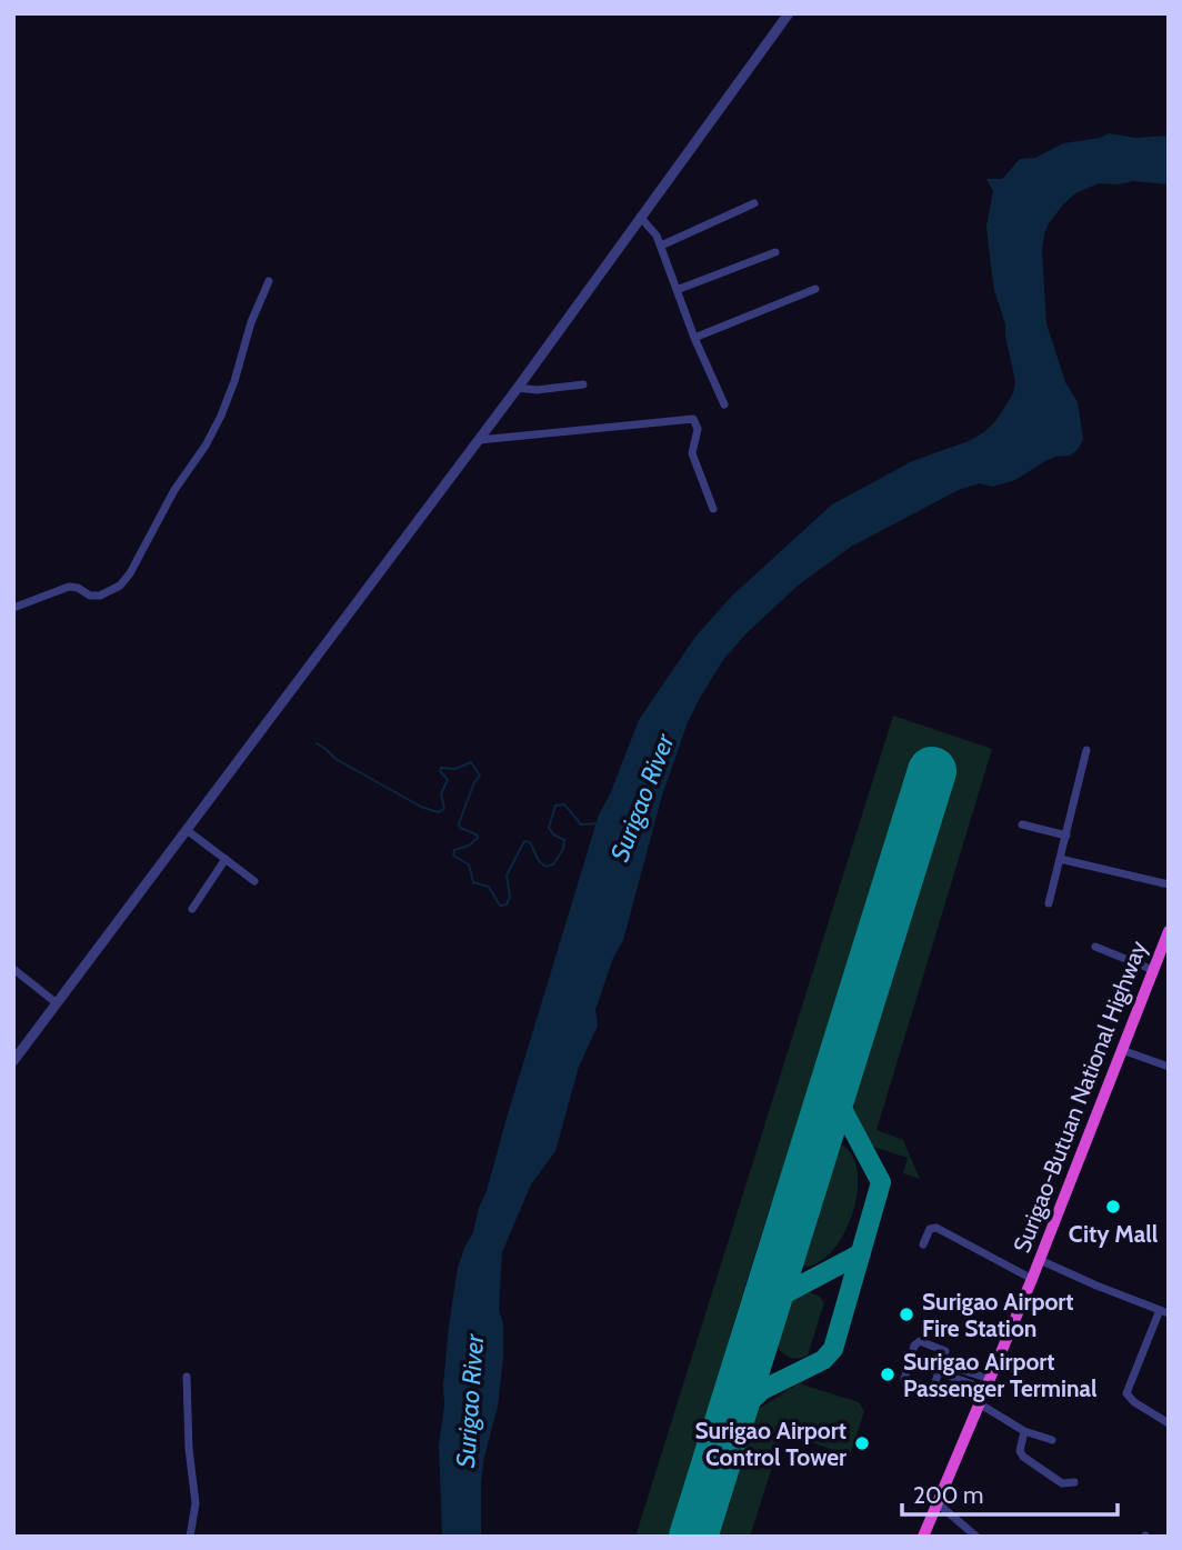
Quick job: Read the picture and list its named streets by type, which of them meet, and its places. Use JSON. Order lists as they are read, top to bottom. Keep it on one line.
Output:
{"streets":{"highway":["Surigao-Butuan National Highway"]},"water":["Surigao River"],"places":["City Mall","Surigao Airport Fire Station","Surigao Airport Passenger Terminal","Surigao Airport Control Tower"],"scale_bar":"200 m"}
